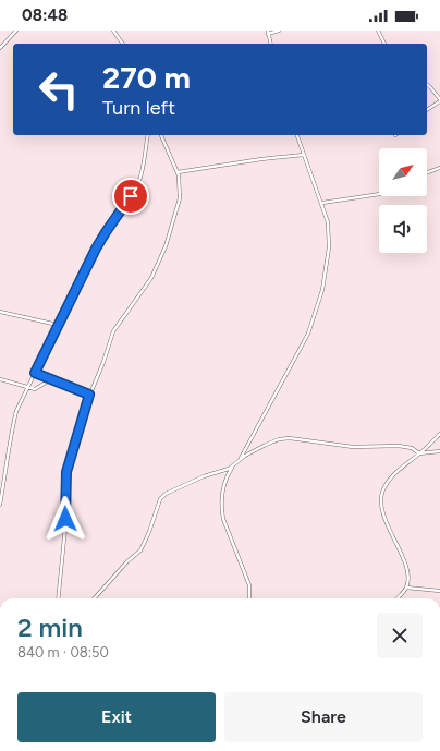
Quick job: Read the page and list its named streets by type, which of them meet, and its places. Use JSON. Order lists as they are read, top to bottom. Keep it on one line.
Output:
{"north":"top right","page":{"status":"08:48","turn":["270 m","Turn left"],"heading":["2 min","840 m · 08:50"],"buttons":["Exit","Share"]}}
